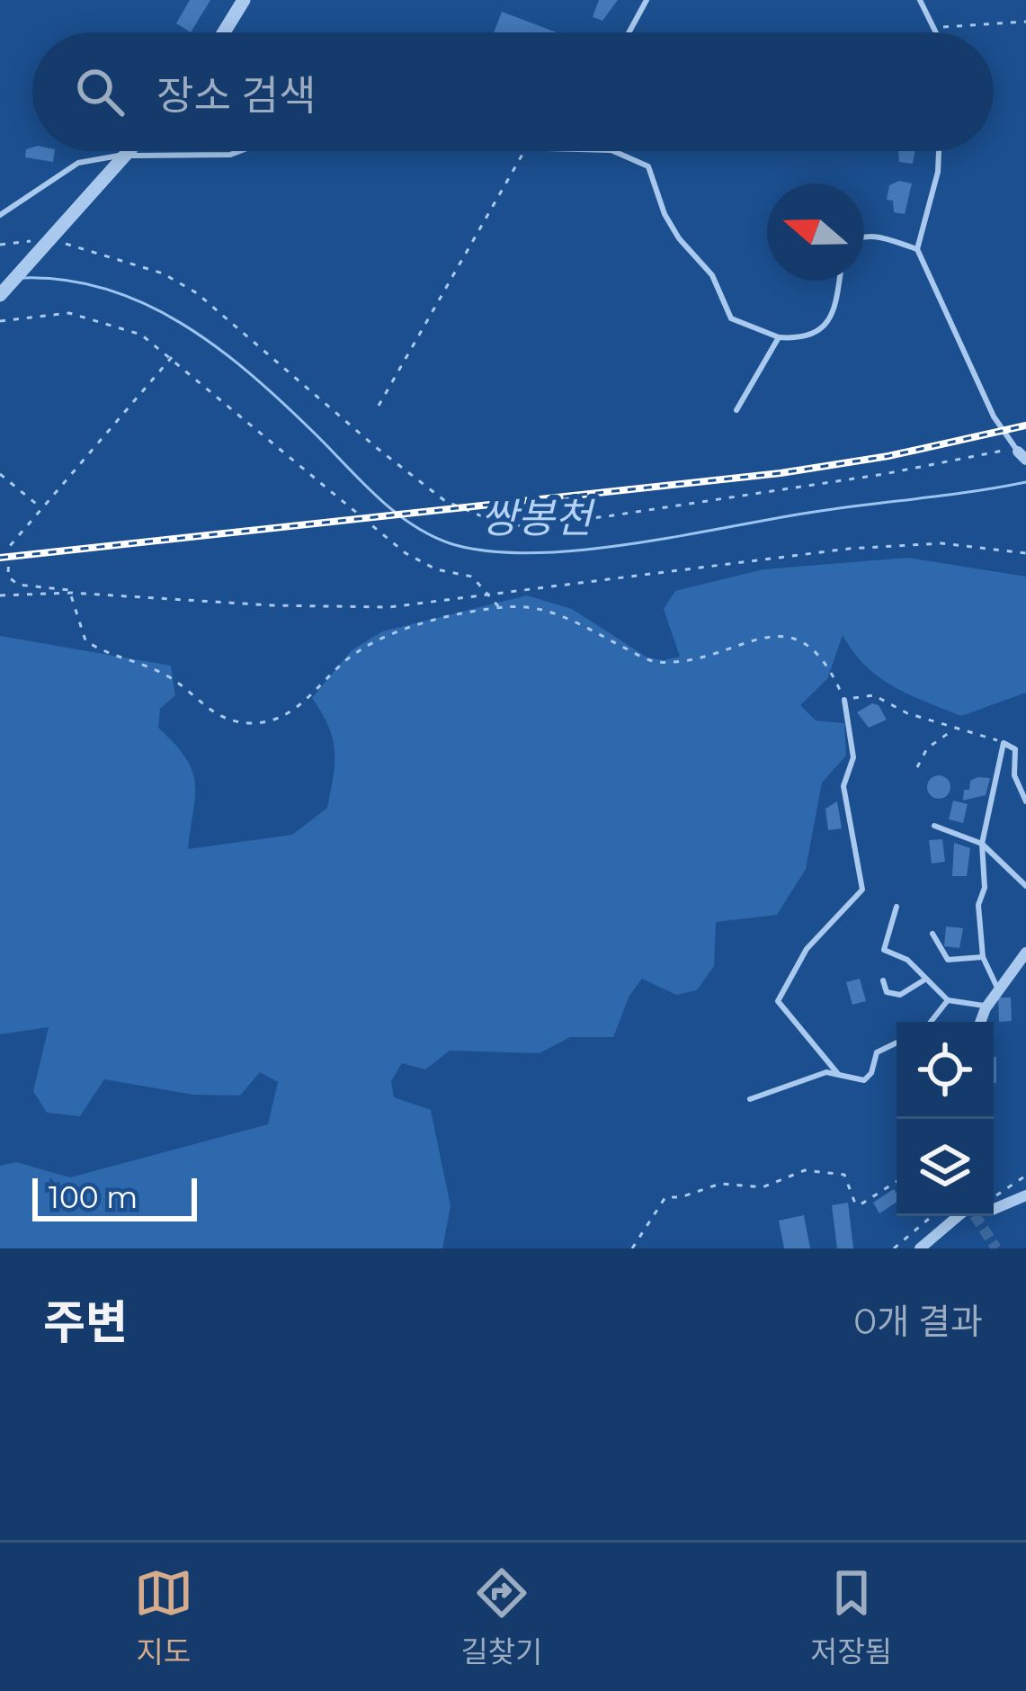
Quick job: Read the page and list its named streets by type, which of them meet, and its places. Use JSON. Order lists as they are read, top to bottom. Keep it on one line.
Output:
{"water":["쌍봉천"],"scale_bar":"100 m","north":"left","page":{"search":"장소 검색","scale":"100 m","heading":["주변","0개 결과"],"nav":["지도","길찾기","저장됨"]}}
